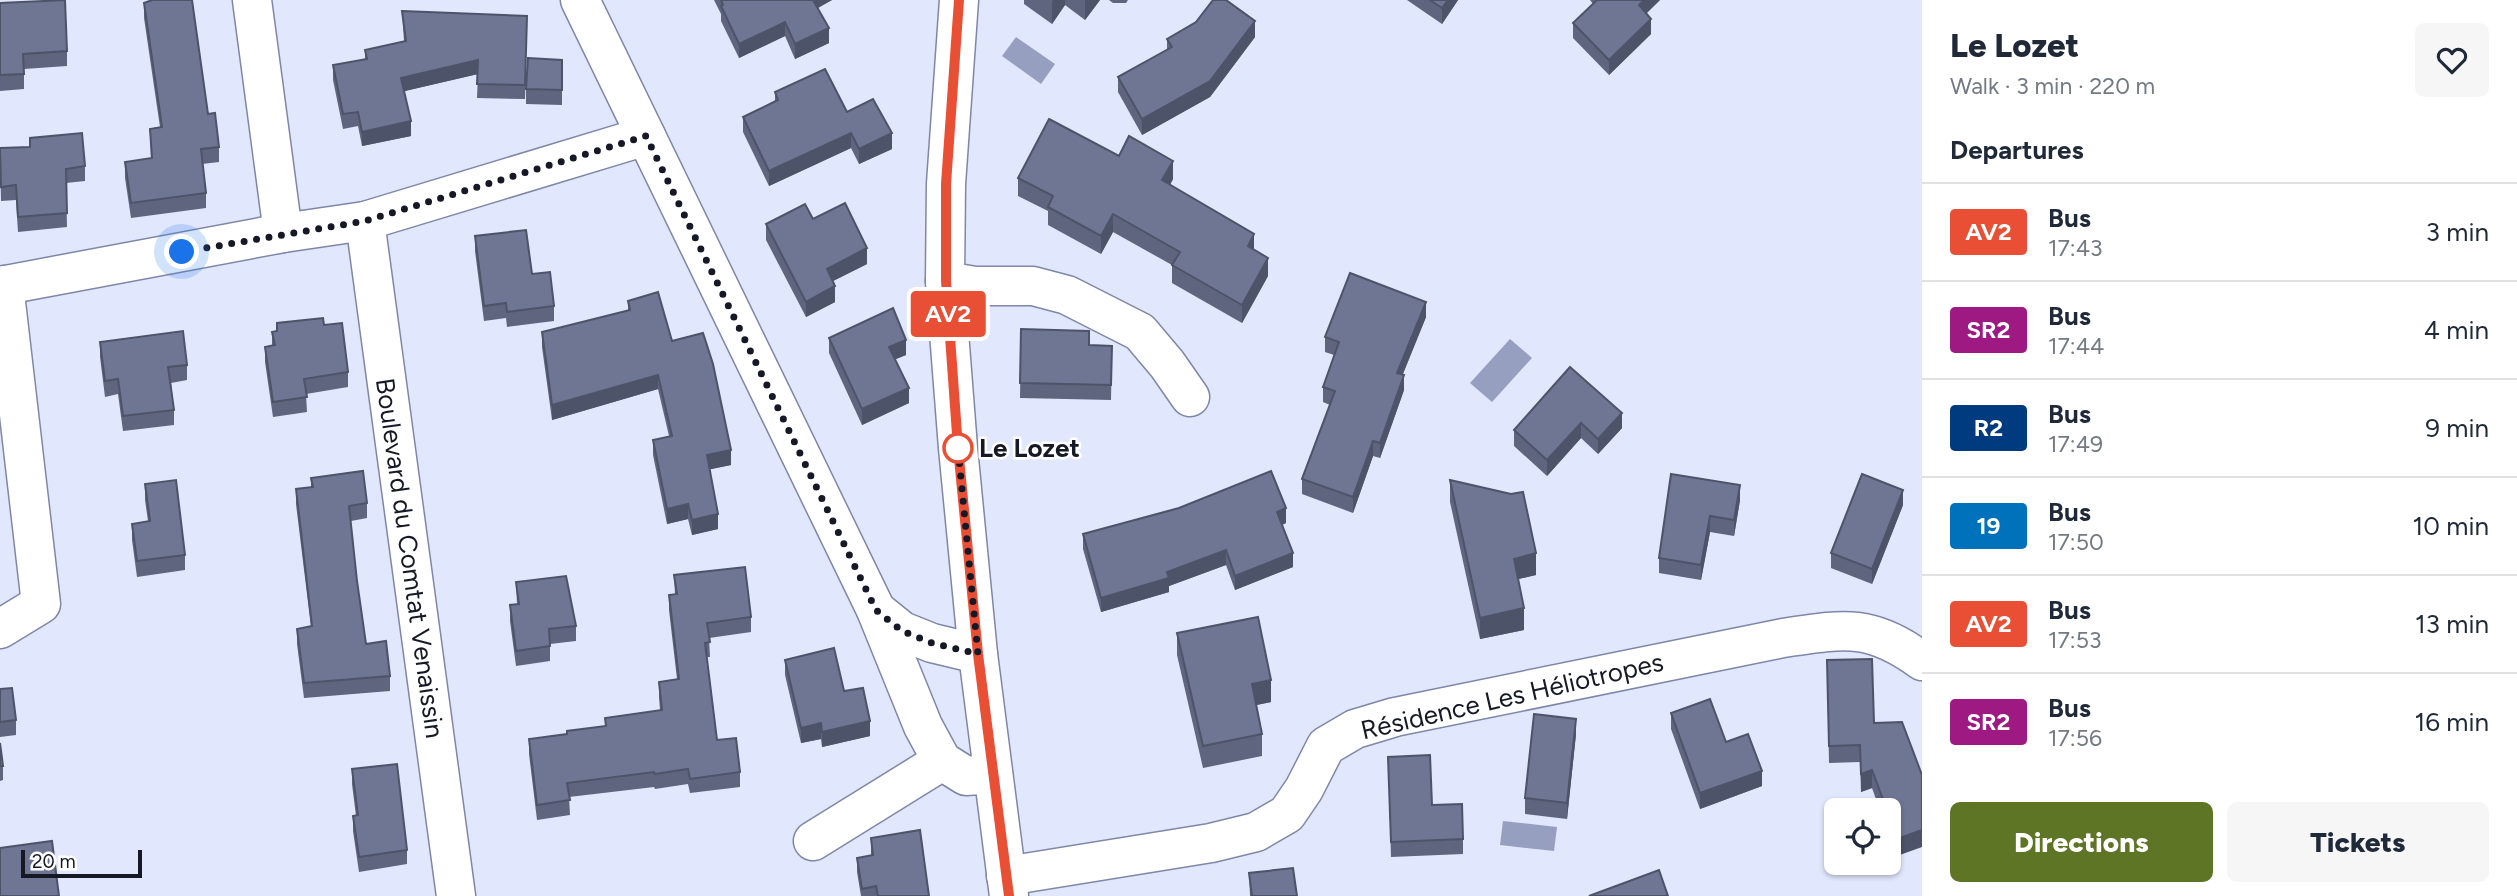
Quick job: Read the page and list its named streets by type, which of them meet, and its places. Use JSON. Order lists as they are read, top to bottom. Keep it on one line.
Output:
{"streets":{"street":["Boulevard du Comtat Venaissin","Résidence Les Héliotropes"]},"places":["Le Lozet"],"lines":["bus line AV2"],"scale_bar":"20 m","page":{"on_map":"AV2","heading":[["Le Lozet","Walk · 3 min · 220 m"],"Departures"],"list":[{"mark":"AV2","name":"Bus","note":"17:43","value":"3 min"},{"mark":"SR2","name":"Bus","note":"17:44","value":"4 min"},{"mark":"R2","name":"Bus","note":"17:49","value":"9 min"},{"mark":"19","name":"Bus","note":"17:50","value":"10 min"},{"mark":"AV2","name":"Bus","note":"17:53","value":"13 min"},{"mark":"SR2","name":"Bus","note":"17:56","value":"16 min"}],"buttons":["Directions","Tickets"],"scale":"20 m"}}
